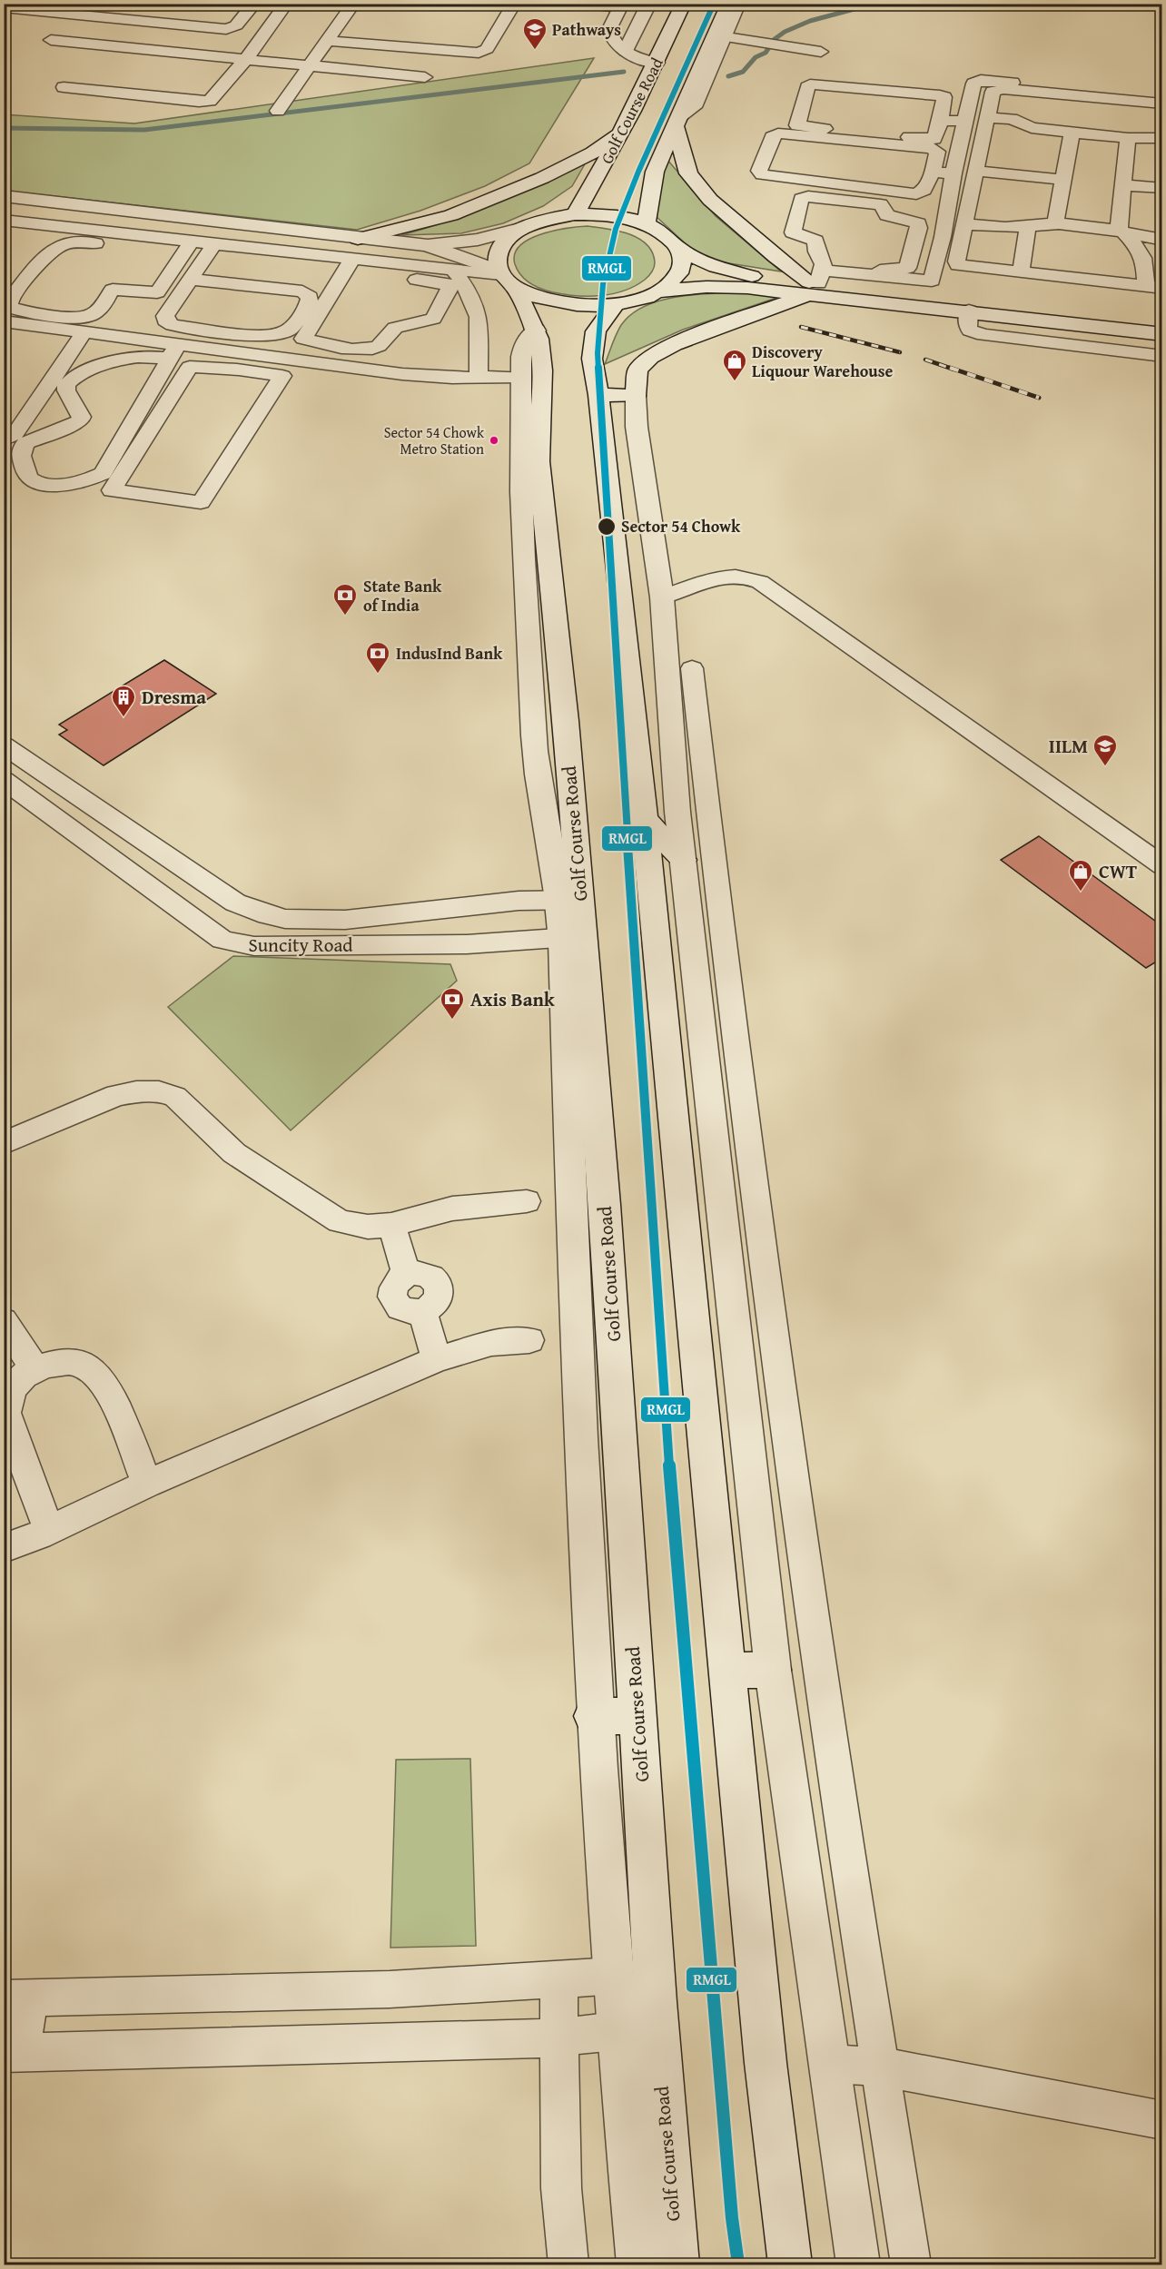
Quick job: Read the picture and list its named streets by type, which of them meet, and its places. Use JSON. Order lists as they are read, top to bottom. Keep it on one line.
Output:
{"streets":{"main road":["Golf Course Road"],"street":["Suncity Road"]},"crossings":[["Golf Course Road","Suncity Road"]],"places":{"school or university":["Pathways","IILM"],"shop":["Discovery Liquour Warehouse","CWT"],"other":["Sector 54 Chowk Metro Station","Sector 54 Chowk"],"bank":["State Bank of India","IndusInd Bank","Axis Bank"],"building":["Dresma"]},"lines":["transit line RMGL"]}
